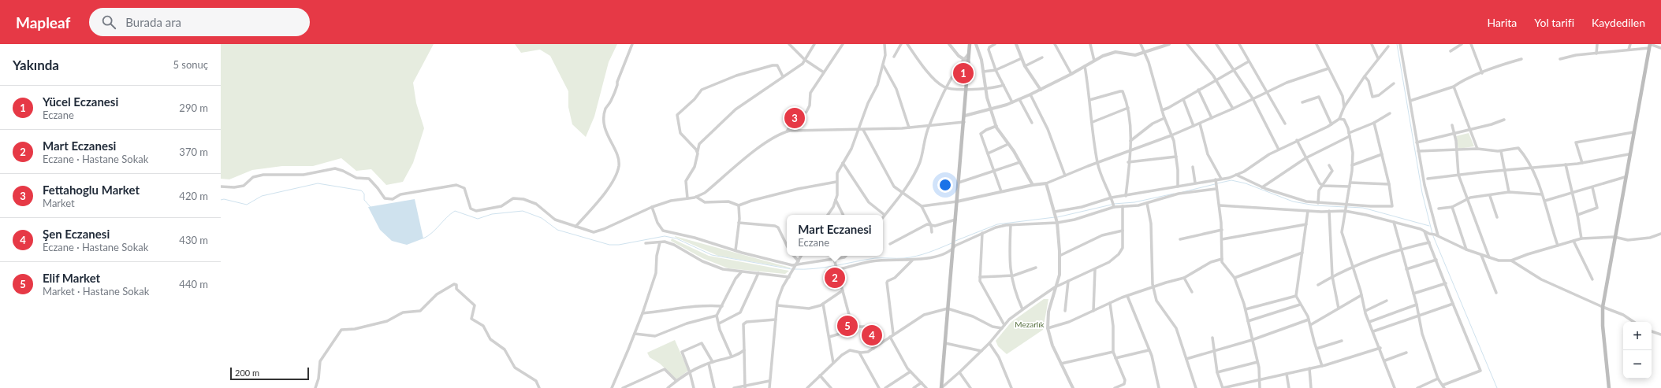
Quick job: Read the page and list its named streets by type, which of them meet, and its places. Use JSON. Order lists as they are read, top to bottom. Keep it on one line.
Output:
{"parks":["Mezarlık"],"scale_bar":"200 m","page":{"header":"Mapleaf","search":"Burada ara","nav":["Harita","Yol tarifi","Kaydedilen"],"heading":["Yakında","5 sonuç"],"pins":["1","3","2","5","4"],"list":[{"mark":"1","name":"Yücel Eczanesi","note":"Eczane","value":"290 m"},{"mark":"2","name":"Mart Eczanesi","note":"Eczane · Hastane Sokak","value":"370 m"},{"mark":"3","name":"Fettahoglu Market","note":"Market","value":"420 m"},{"mark":"4","name":"Şen Eczanesi","note":"Eczane · Hastane Sokak","value":"430 m"},{"mark":"5","name":"Elif Market","note":"Market · Hastane Sokak","value":"440 m"}],"popup":["Mart Eczanesi","Eczane"],"map_buttons":["+","−"],"scale":"200 m"}}
